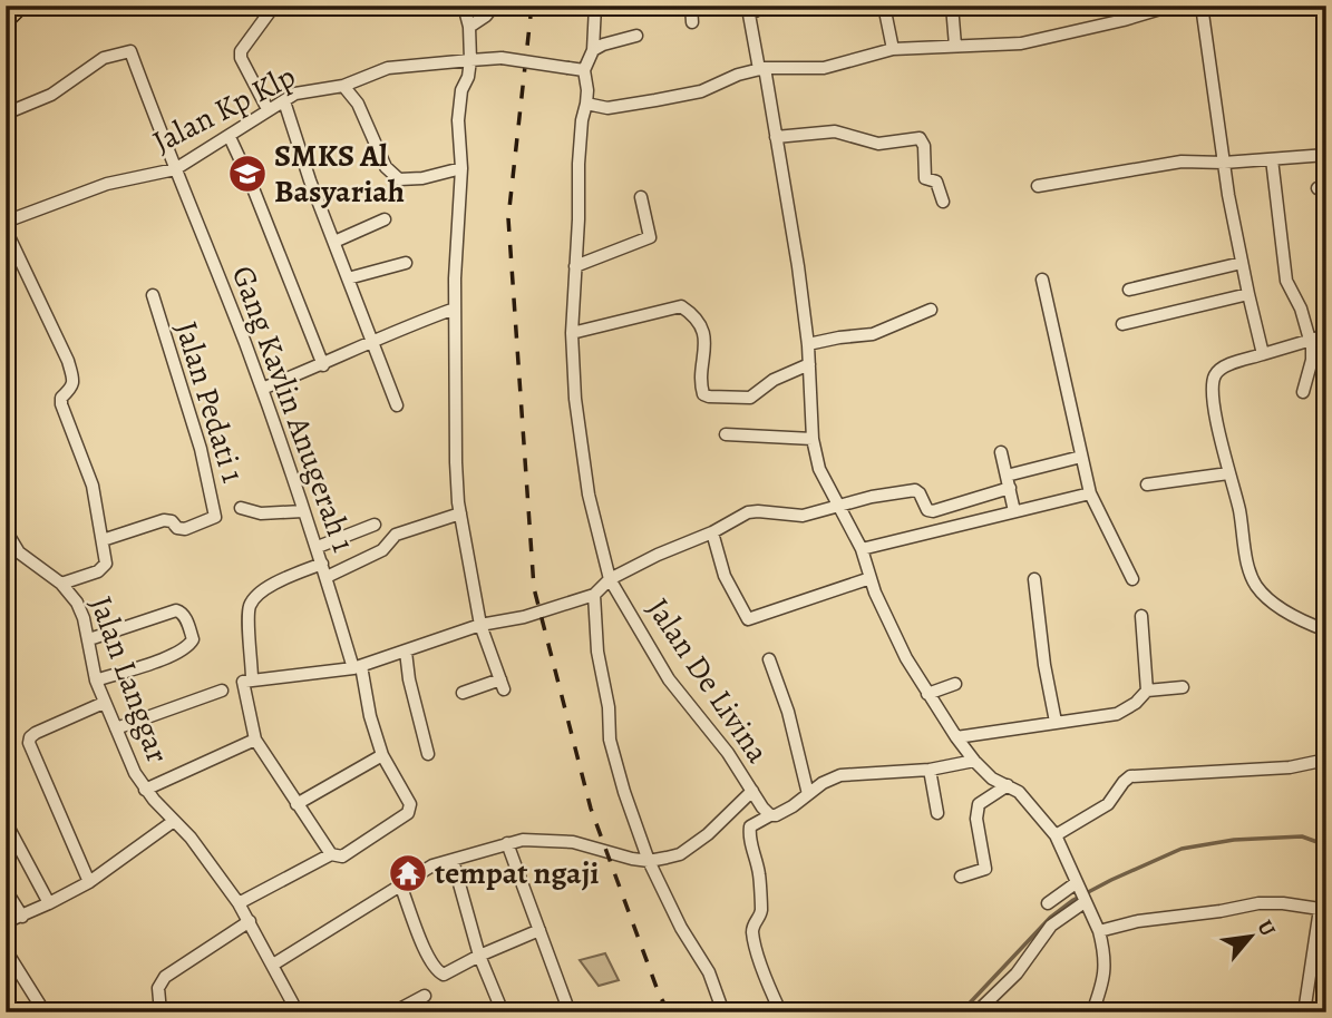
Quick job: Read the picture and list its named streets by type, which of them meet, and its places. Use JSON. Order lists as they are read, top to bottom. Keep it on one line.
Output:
{"streets":{"street":["Jalan Kp Klp","Jalan Pedati 1","Gang Kavlin Anugerah 1","Jalan Langgar","Jalan De Livina"]},"crossings":[["Jalan Kp Klp","Gang Kavlin Anugerah 1"],["Jalan Langgar","Jalan De Livina"]],"places":{"school or university":["SMKS Al Basyariah"],"temple":["tempat ngaji"]},"north":"top right"}
